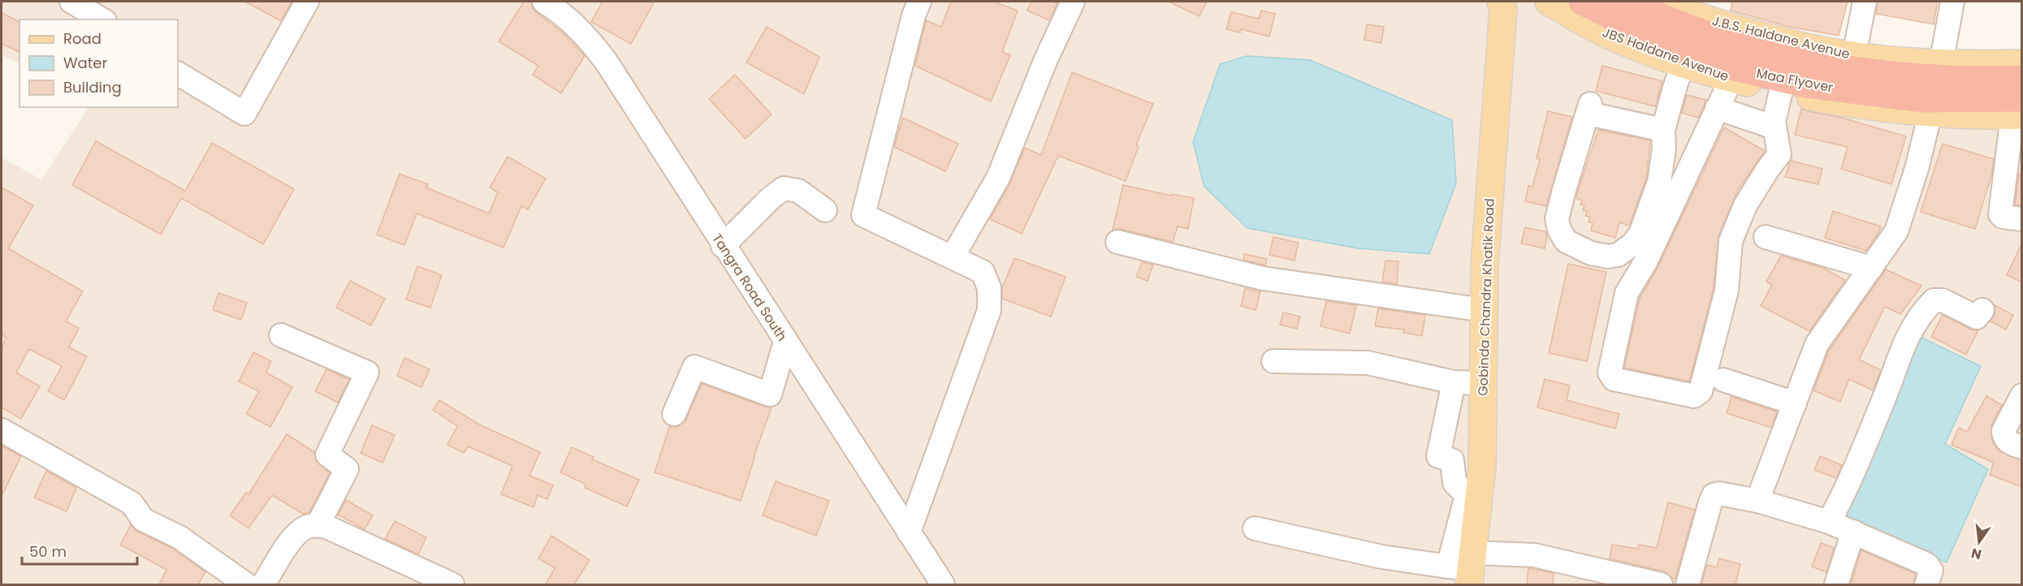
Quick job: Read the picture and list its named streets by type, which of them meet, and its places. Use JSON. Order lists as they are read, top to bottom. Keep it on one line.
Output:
{"streets":{"highway":["Maa Flyover"],"main road":["J.B.S. Haldane Avenue","JBS Haldane Avenue","Gobinda Chandra Khatik Road"],"street":["Tangra Road South"]},"crossings":[["JBS Haldane Avenue","Maa Flyover"]],"legend":["Road","Water","Building"],"scale_bar":"50 m","north":"bottom"}
